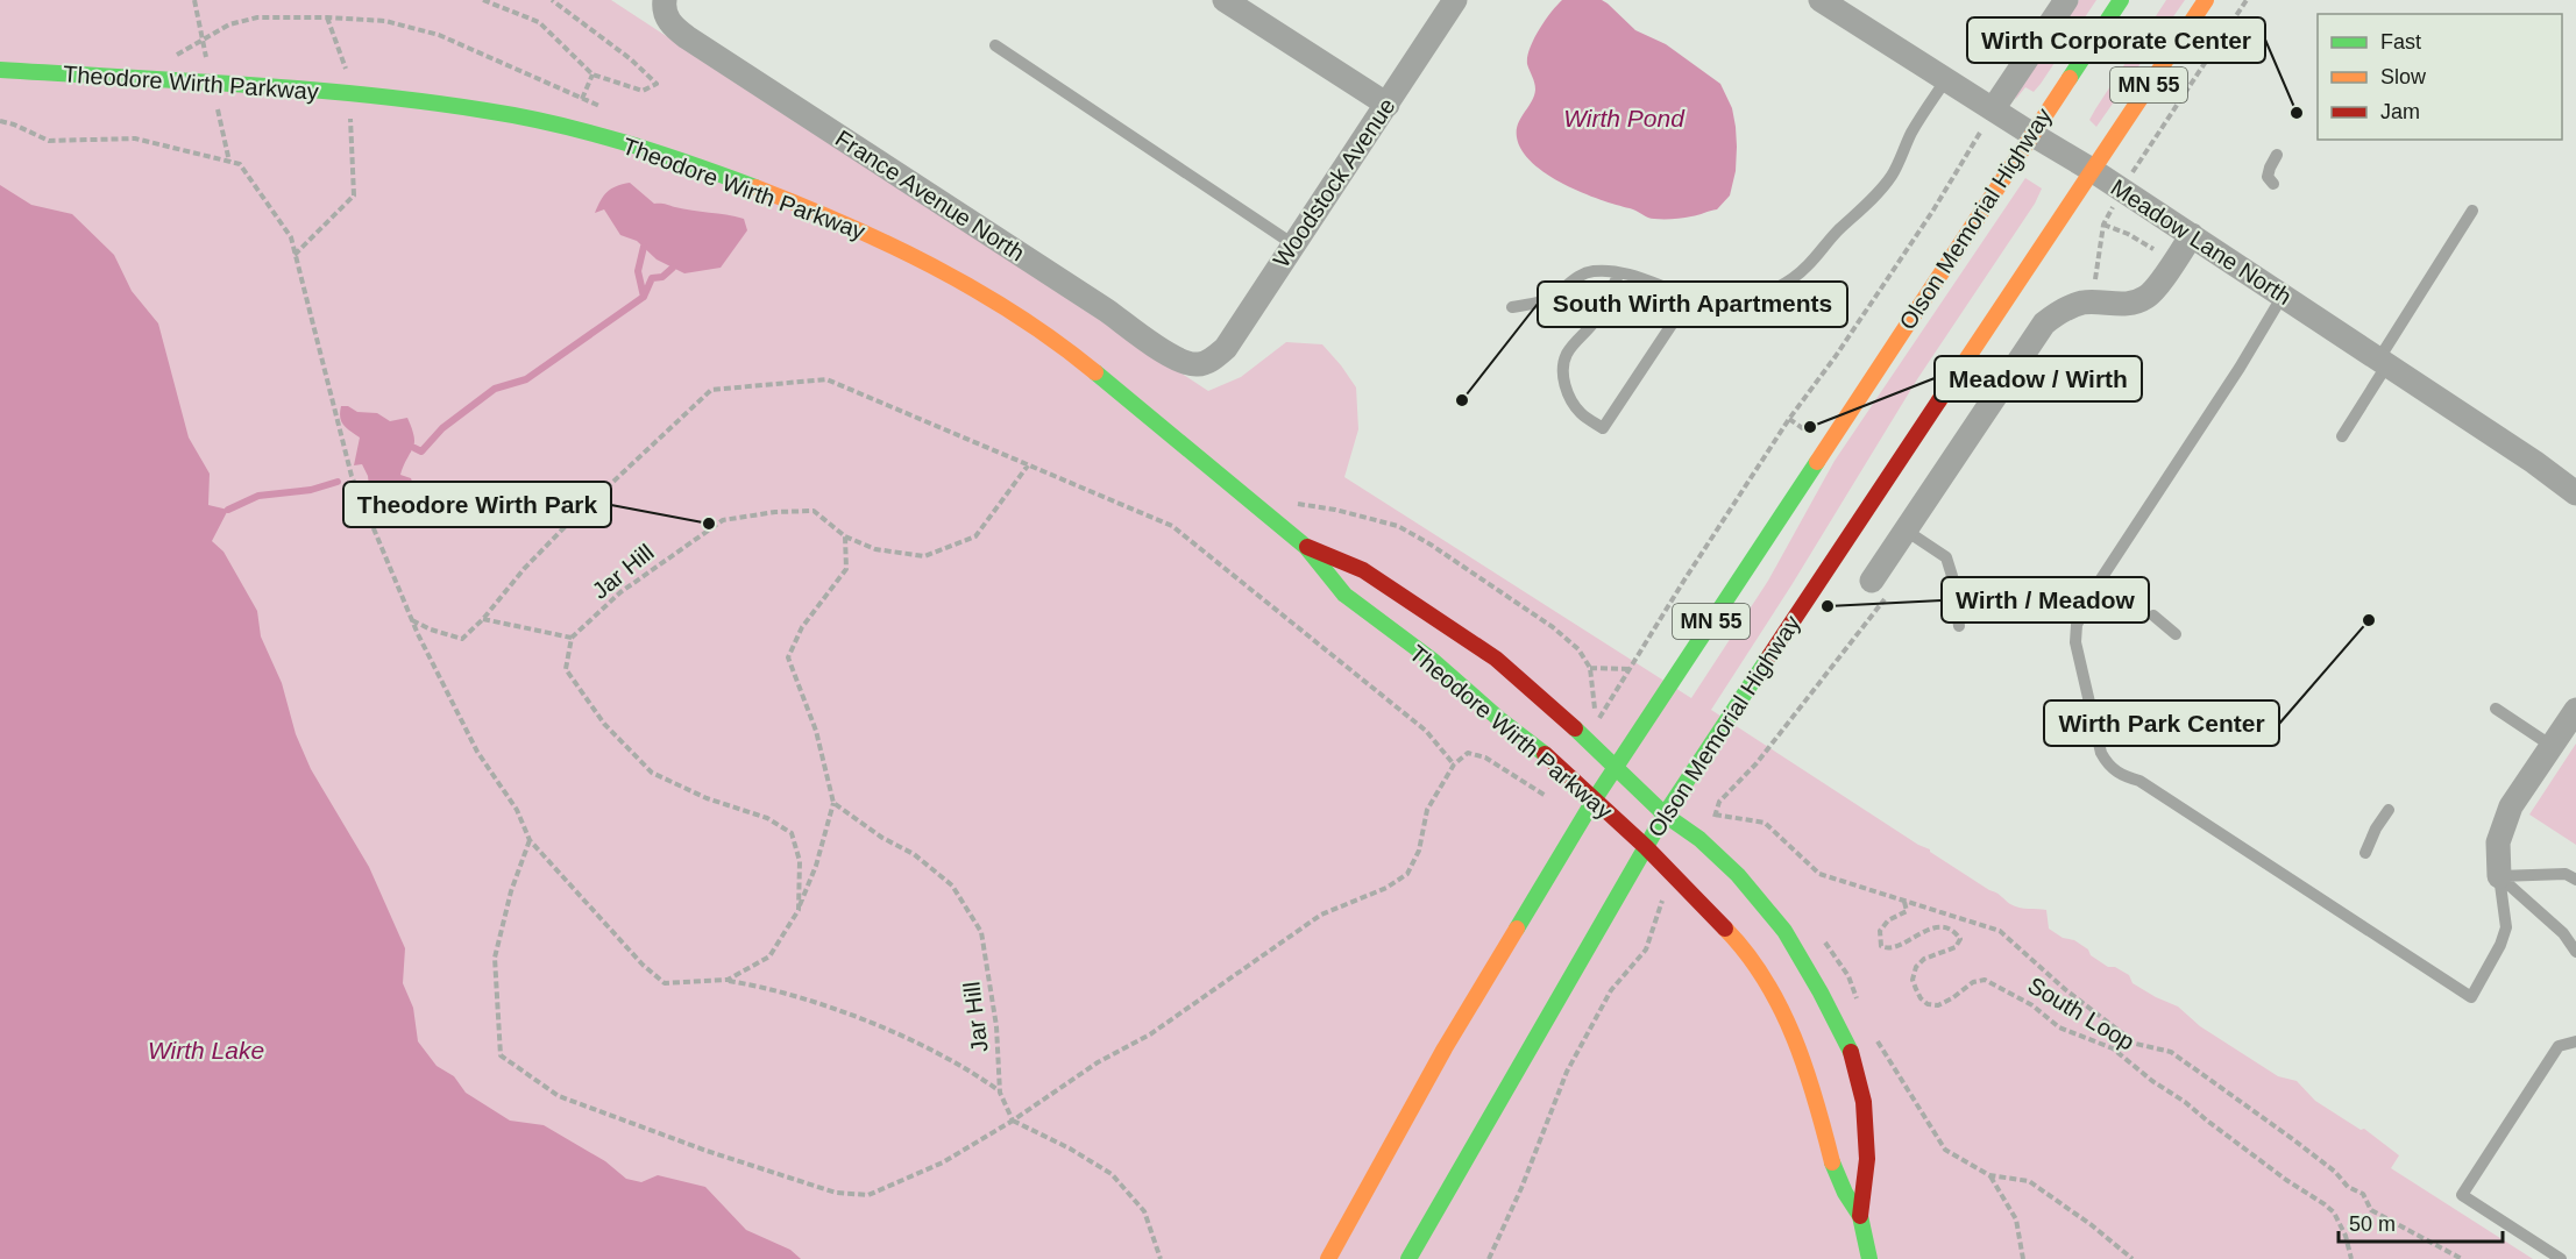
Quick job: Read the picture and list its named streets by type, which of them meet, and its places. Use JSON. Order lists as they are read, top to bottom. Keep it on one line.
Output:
{"streets":{"street":["Theodore Wirth Parkway","MN 55","Woodstock Avenue","France Avenue North","Olson Memorial Highway","Meadow Lane North"],"path":["Jar Hill","South Loop"]},"crossings":[["Theodore Wirth Parkway","Olson Memorial Highway"],["Woodstock Avenue","France Avenue North"],["Olson Memorial Highway","Meadow Lane North"],["Olson Memorial Highway","South Loop"]],"water":["Wirth Pond","Wirth Lake"],"places":["Wirth Corporate Center","South Wirth Apartments","Meadow / Wirth","Theodore Wirth Park","Wirth / Meadow","Wirth Park Center"],"legend":["Fast","Slow","Jam"],"scale_bar":"50 m"}
